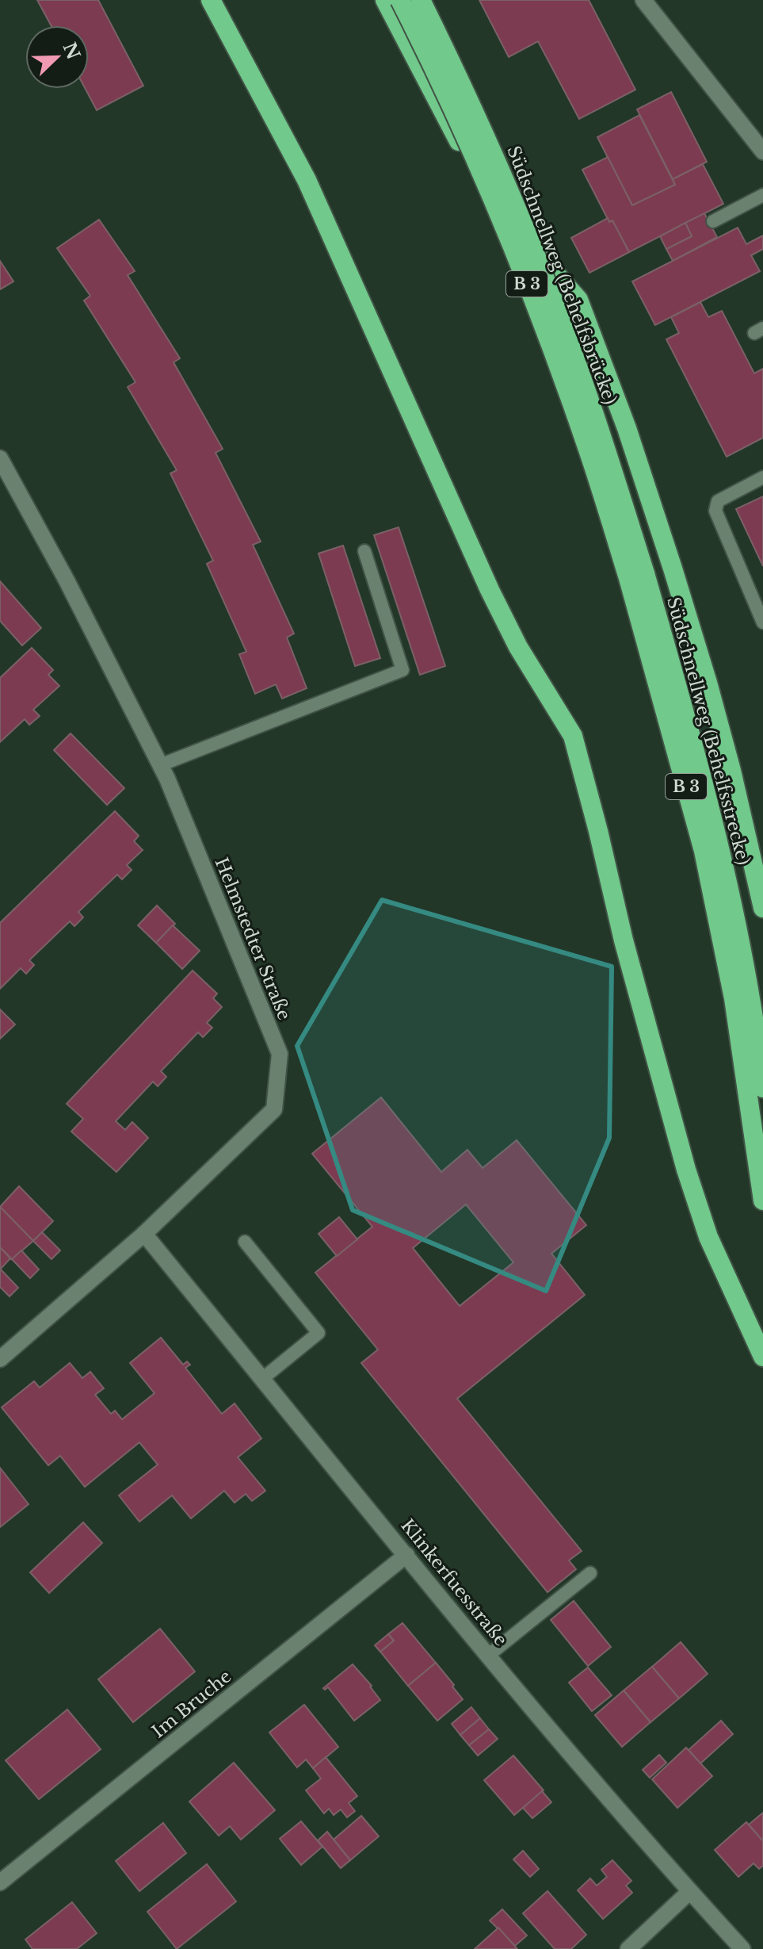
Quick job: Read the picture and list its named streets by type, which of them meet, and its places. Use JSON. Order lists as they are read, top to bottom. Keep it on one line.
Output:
{"streets":{"highway":["Südschnellweg (Behelfsbrücke)","B 3","Südschnellweg (Behelfsstrecke)"],"street":["Helmstedter Straße","Klinkerfuesstraße","Im Bruche"]},"crossings":[["Südschnellweg (Behelfsbrücke)","Südschnellweg (Behelfsstrecke)"],["Helmstedter Straße","Klinkerfuesstraße"],["Klinkerfuesstraße","Im Bruche"]],"north":"top right"}
